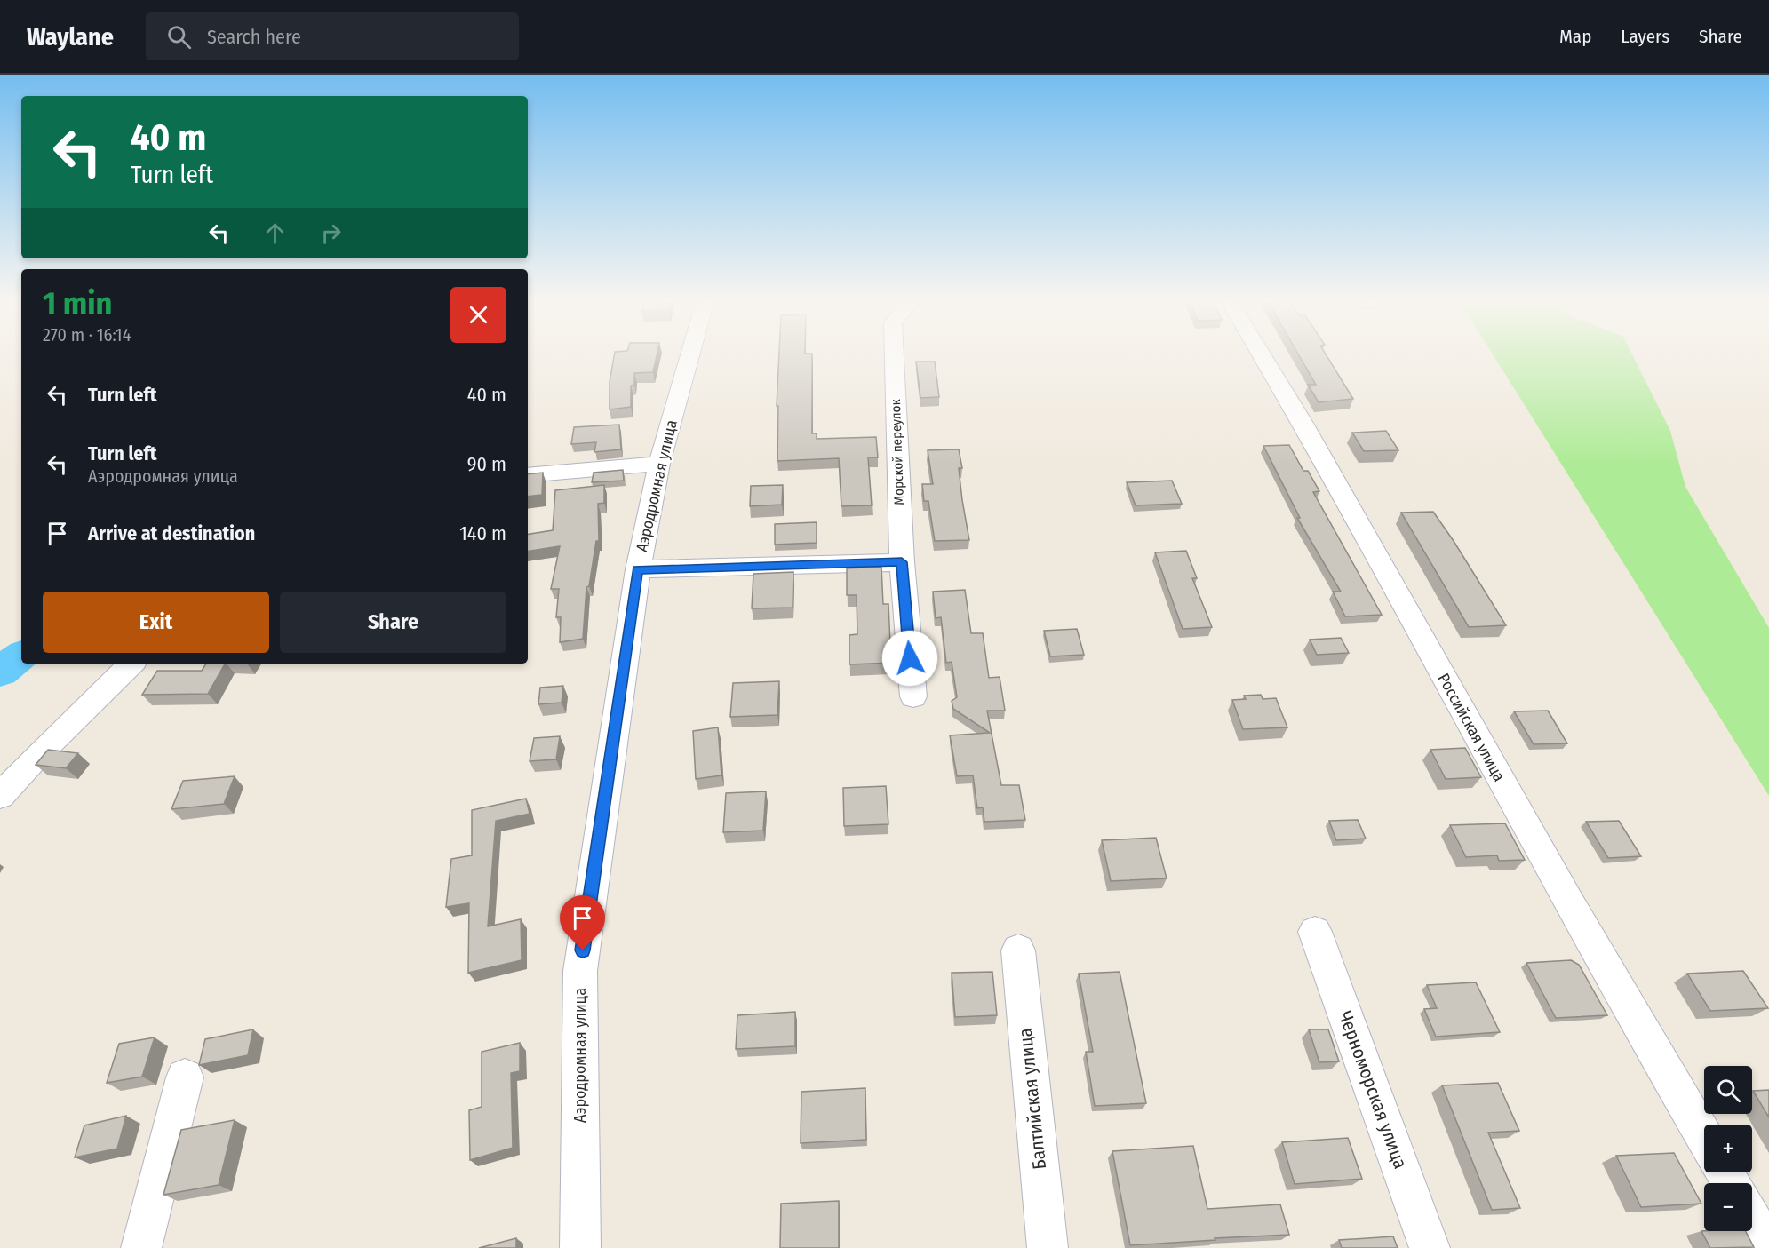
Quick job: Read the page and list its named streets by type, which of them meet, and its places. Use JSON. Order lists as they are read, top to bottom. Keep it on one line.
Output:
{"streets":{"street":["Морской переулок","Аэродромная улица","Российская улица","Черноморская улица","Балтийская улица"]},"page":{"header":"Waylane","search":"Search here","nav":["Map","Layers","Share"],"turn":["40 m","Turn left"],"heading":["1 min","270 m · 16:14"],"list":[{"name":"Turn left","value":"40 m"},{"name":"Turn left","note":"Аэродромная улица","value":"90 m"},{"name":"Arrive at destination","value":"140 m"}],"buttons":["Exit","Share"],"map_buttons":["+","−"]}}
